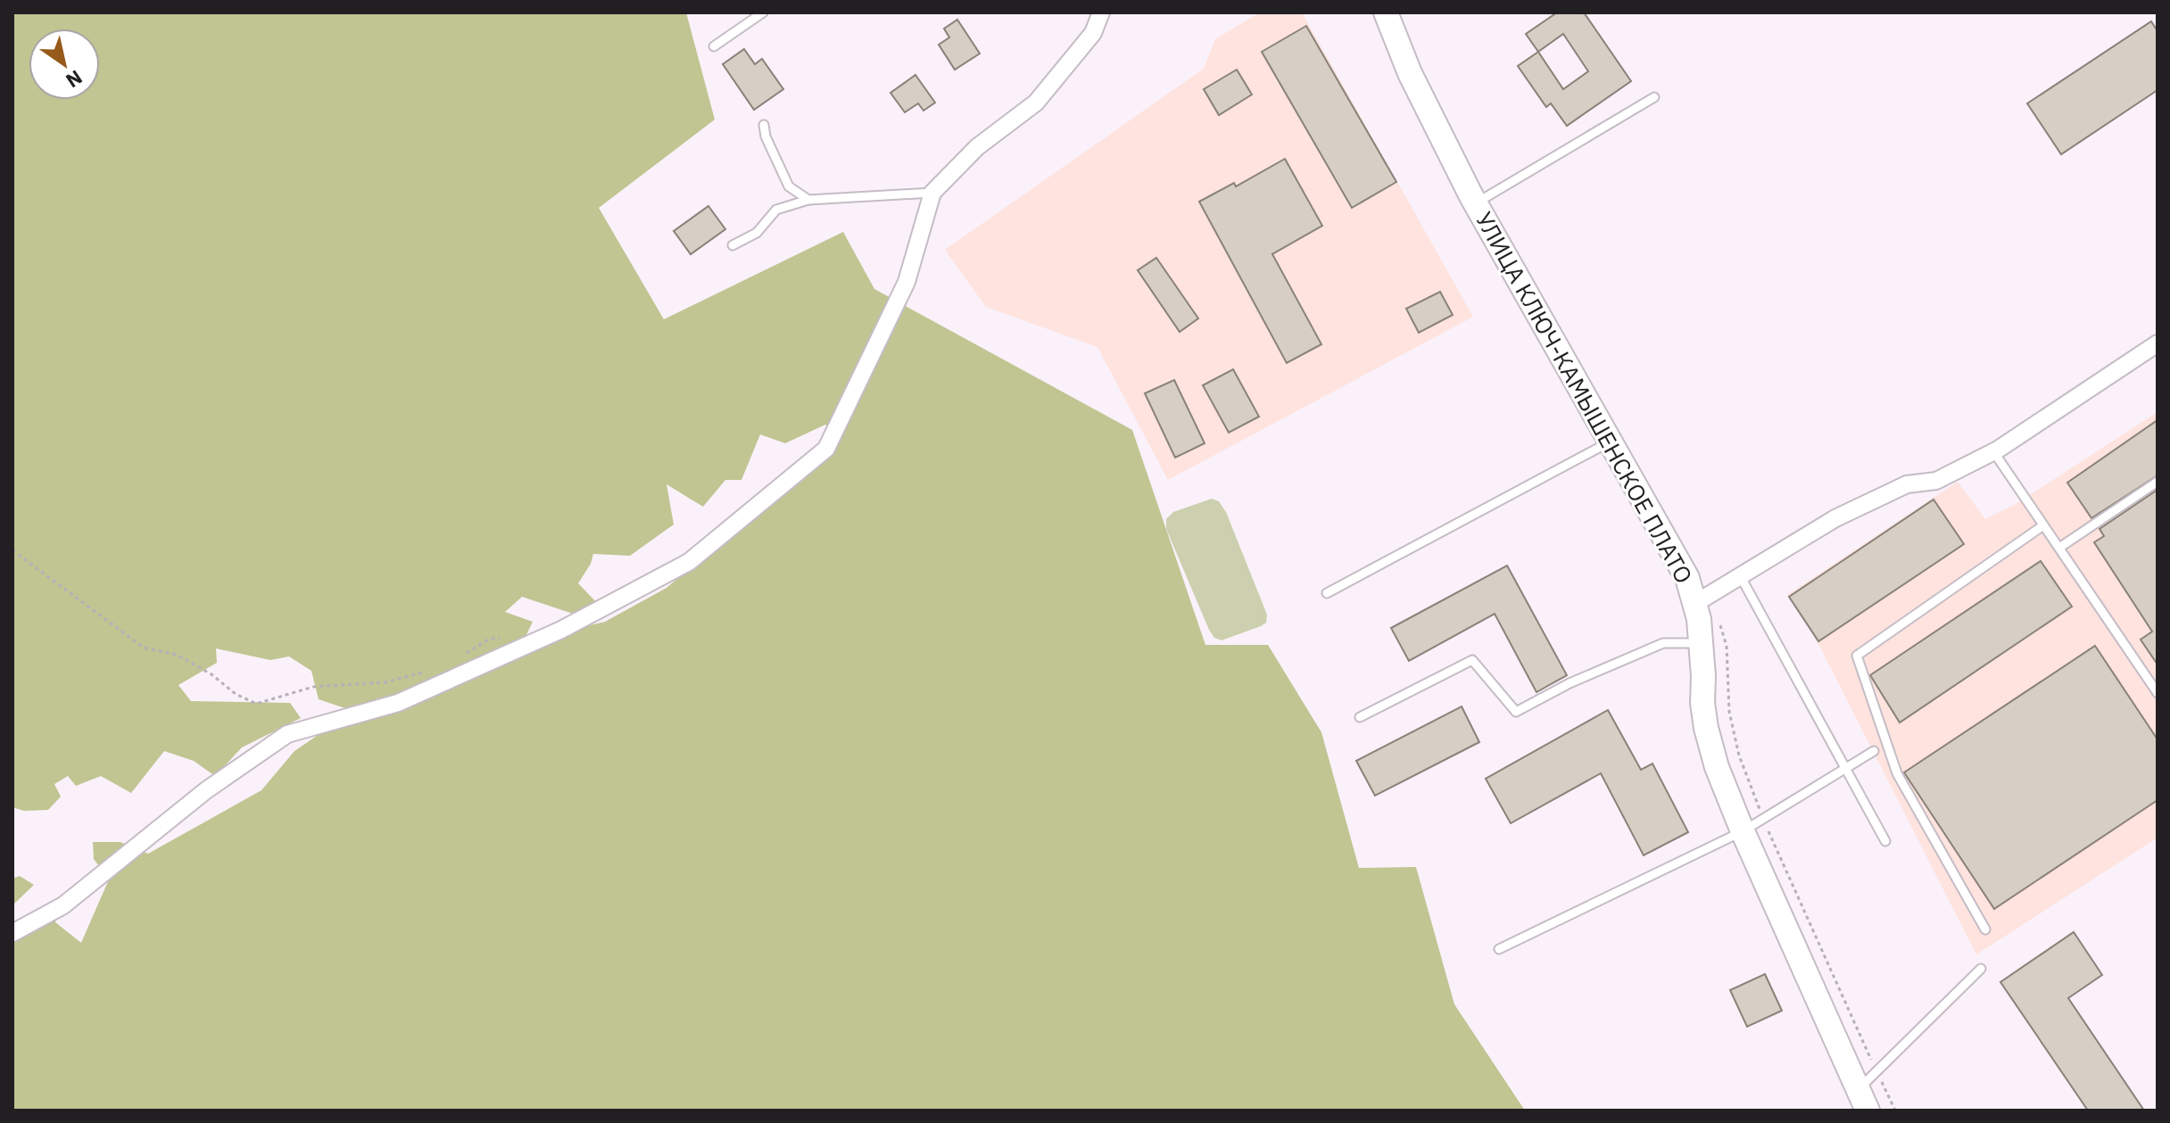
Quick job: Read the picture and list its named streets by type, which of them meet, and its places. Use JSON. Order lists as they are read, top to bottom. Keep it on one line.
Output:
{"streets":{"main road":["УЛИЦА КЛЮЧ-КАМЫШЕНСКОЕ ПЛАТО"]},"north":"bottom right"}
